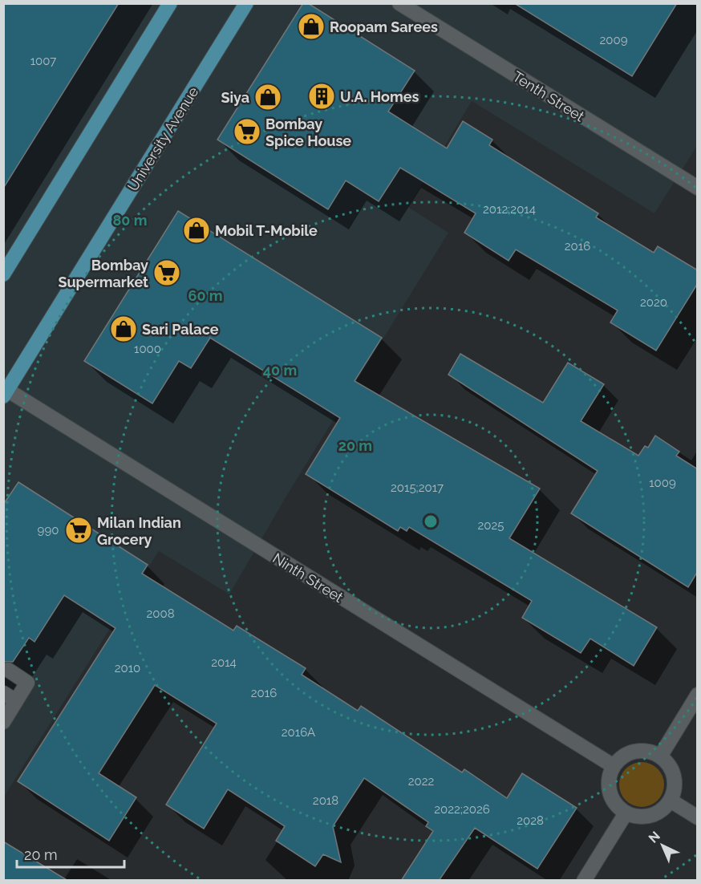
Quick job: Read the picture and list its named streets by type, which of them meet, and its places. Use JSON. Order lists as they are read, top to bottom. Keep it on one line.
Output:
{"streets":{"main road":["University Avenue"],"street":["Tenth Street","Ninth Street"]},"crossings":[["University Avenue","Ninth Street"]],"places":{"shop":["Roopam Sarees","Siya","Mobil T-Mobile","Sari Palace"],"building":["U.A. Homes"],"supermarket":["Bombay Spice House","Bombay Supermarket","Milan Indian Grocery"]},"house_numbers":["2009","1007","2012;2014","2016","2020","1000","1009","2015;2017","2025","990","2008","2014","2010","2016","2016A","2022","2018","2022;2026","2028"],"scale_bar":"20 m","north":"top left","rings":["80 m","60 m","40 m","20 m"]}
